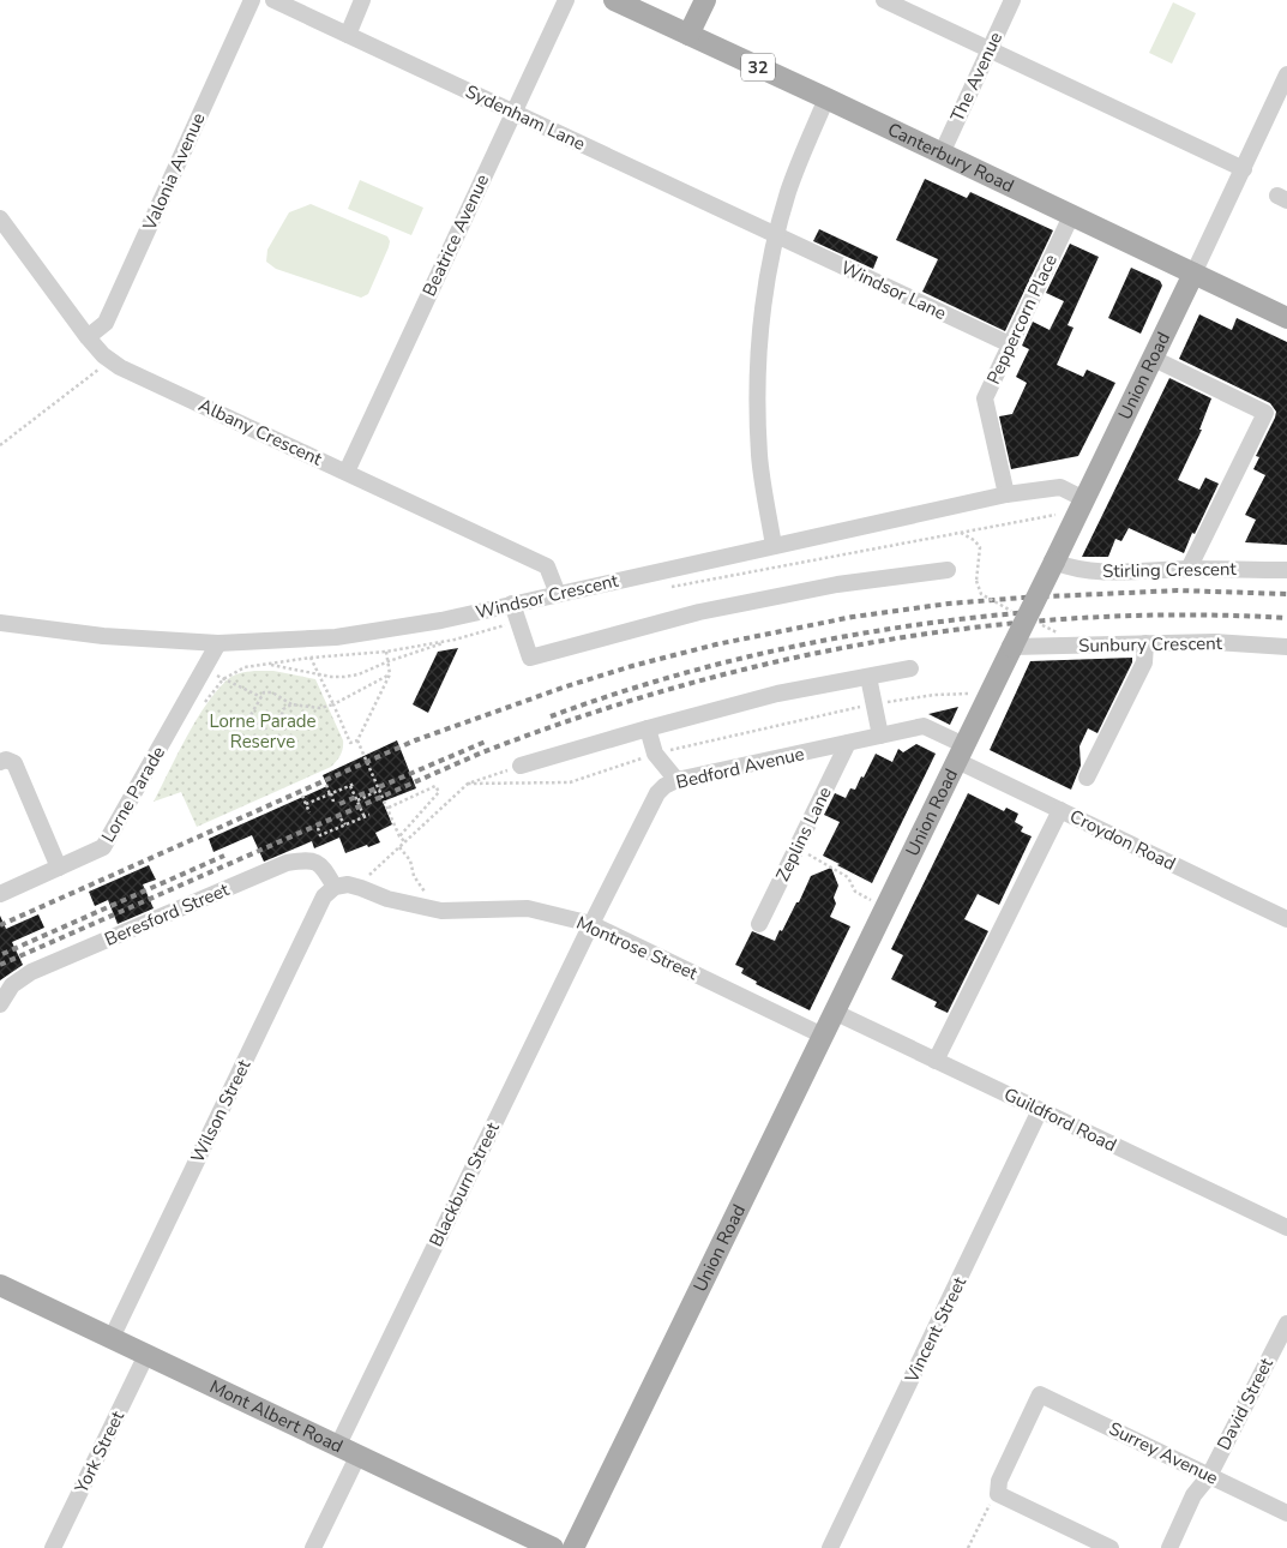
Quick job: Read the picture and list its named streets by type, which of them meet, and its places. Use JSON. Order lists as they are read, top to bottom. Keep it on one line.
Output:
{"streets":{"main road":["32","Canterbury Road","Union Road","Mont Albert Road"],"street":["The Avenue","Sydenham Lane","Valonia Avenue","Beatrice Avenue","Windsor Lane","Peppercorn Place","Albany Crescent","Stirling Crescent","Windsor Crescent","Sunbury Crescent","Bedford Avenue","Lorne Parade","Zeplins Lane","Croydon Road","Beresford Street","Montrose Street","Wilson Street","Guildford Road","Blackburn Street","Vincent Street","David Street","York Street","Surrey Avenue"]},"crossings":[["The Avenue","Canterbury Road"],["Sydenham Lane","Beatrice Avenue"],["Sydenham Lane","Windsor Lane"],["Canterbury Road","Peppercorn Place"],["Canterbury Road","Union Road"],["Valonia Avenue","Albany Crescent"],["Beatrice Avenue","Albany Crescent"],["Windsor Lane","Peppercorn Place"],["Peppercorn Place","Windsor Crescent"],["Union Road","Stirling Crescent"],["Union Road","Windsor Crescent"],["Union Road","Sunbury Crescent"],["Union Road","Bedford Avenue"],["Union Road","Croydon Road"],["Union Road","Montrose Street"],["Union Road","Guildford Road"],["Albany Crescent","Windsor Crescent"],["Windsor Crescent","Lorne Parade"],["Bedford Avenue","Zeplins Lane"],["Bedford Avenue","Croydon Road"],["Bedford Avenue","Montrose Street"],["Bedford Avenue","Blackburn Street"],["Beresford Street","Montrose Street"],["Beresford Street","Wilson Street"],["Montrose Street","Wilson Street"],["Montrose Street","Blackburn Street"],["Wilson Street","Mont Albert Road"],["Guildford Road","Vincent Street"],["Blackburn Street","Mont Albert Road"],["David Street","Surrey Avenue"],["Mont Albert Road","York Street"]],"parks":["Lorne Parade Reserve"]}
